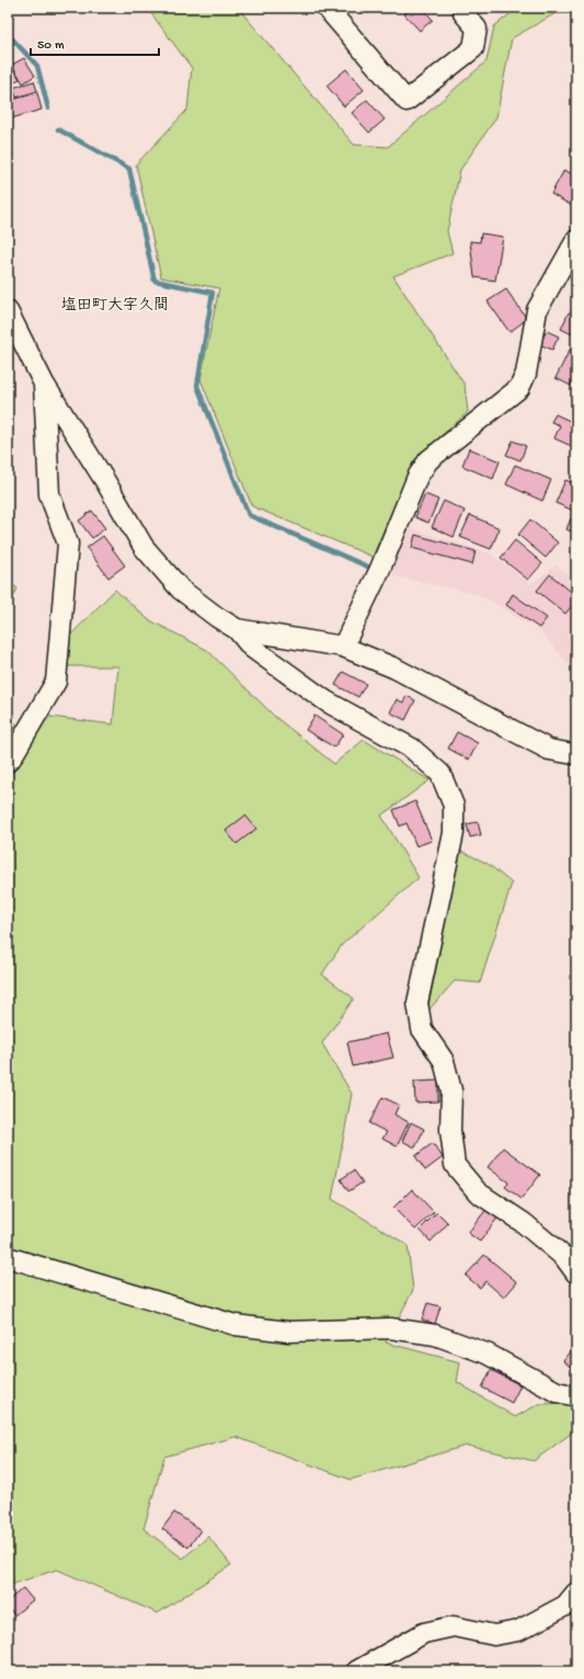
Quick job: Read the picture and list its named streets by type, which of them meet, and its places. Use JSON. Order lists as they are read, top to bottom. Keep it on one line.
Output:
{"districts":["塩田町大字久間"],"scale_bar":"50 m"}
